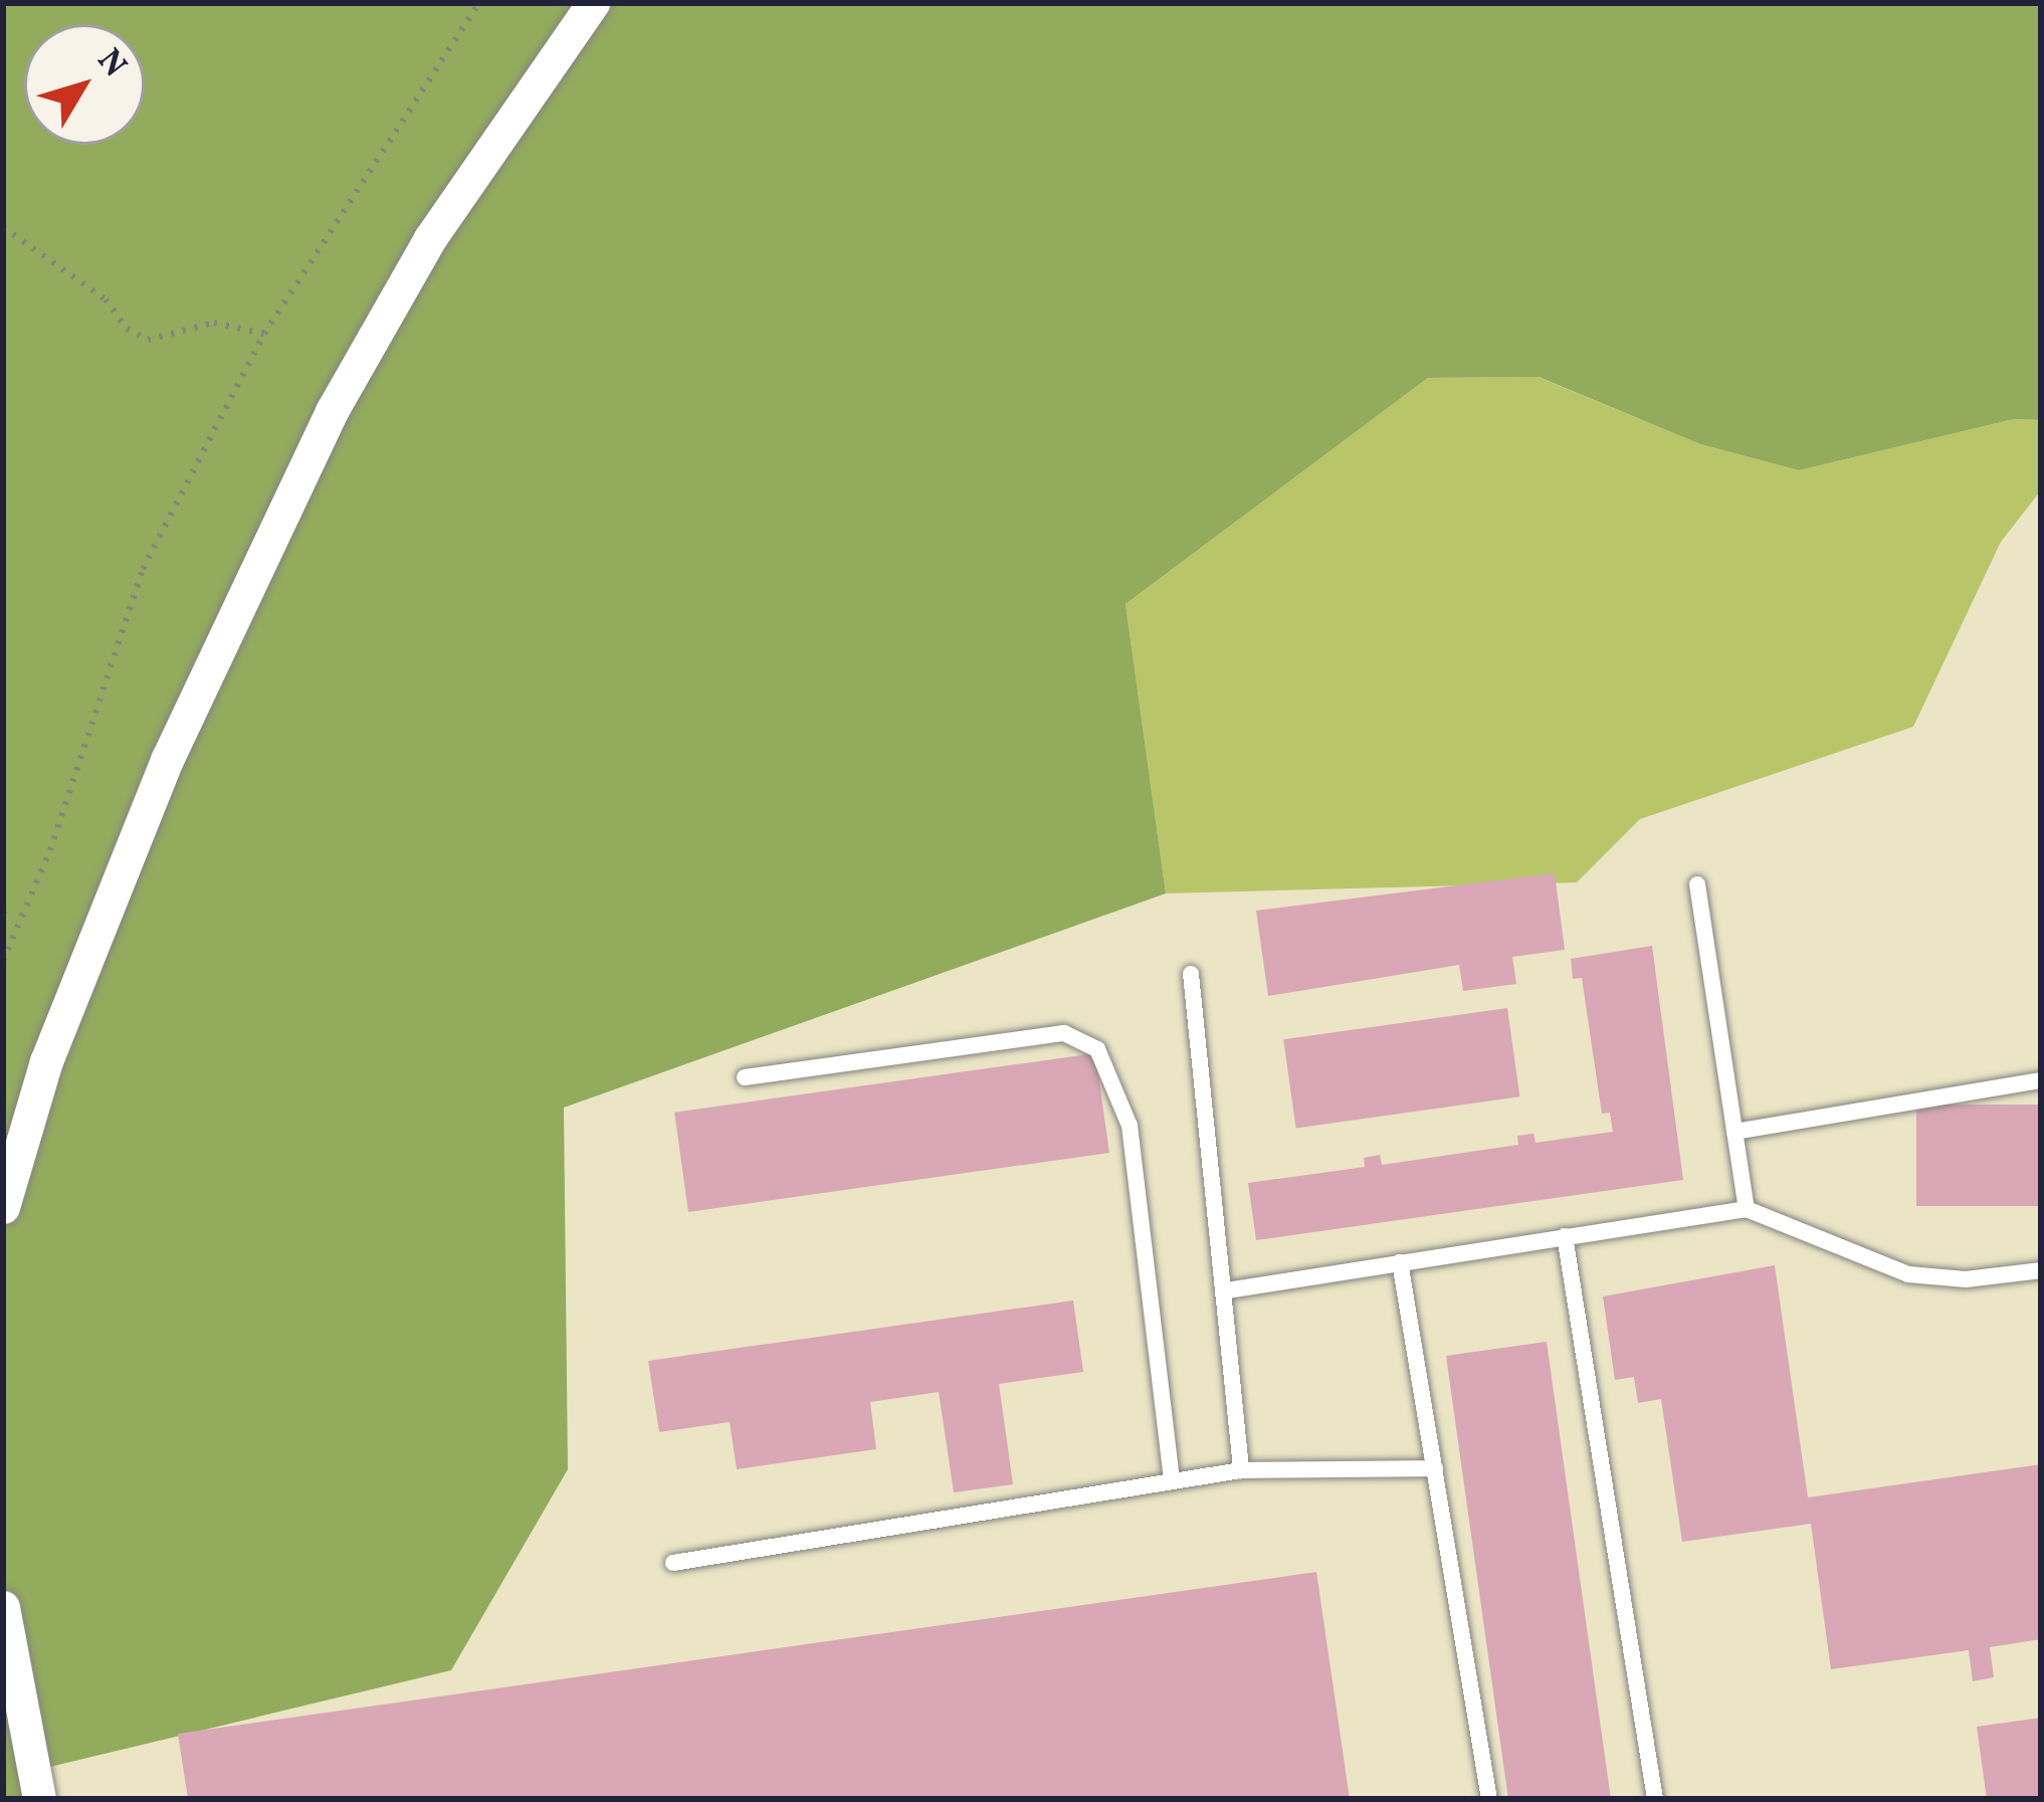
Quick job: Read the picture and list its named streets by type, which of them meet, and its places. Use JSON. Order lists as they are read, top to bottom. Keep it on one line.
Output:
{"north":"top right"}
